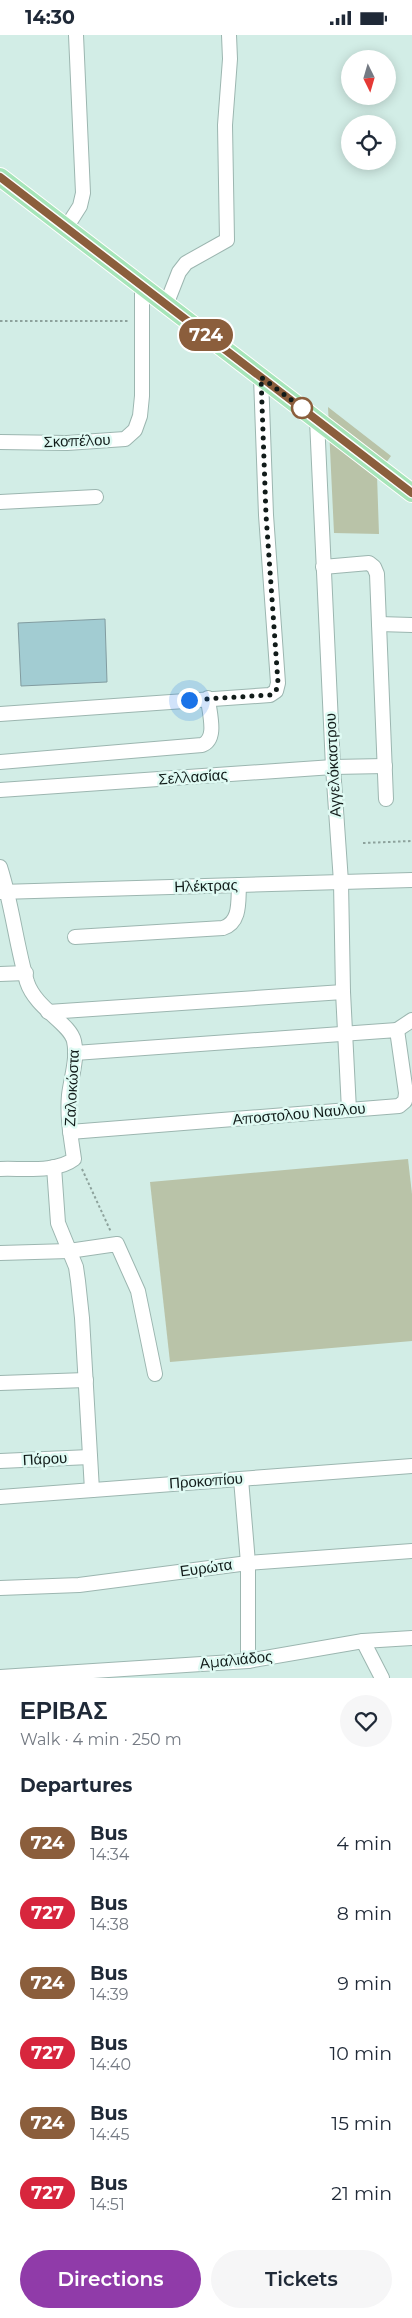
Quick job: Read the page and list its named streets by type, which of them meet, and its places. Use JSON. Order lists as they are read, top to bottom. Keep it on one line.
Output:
{"streets":{"street":["Σκοπέλου","Αγγελόκαστρου","Σελλασίας","Ηλέκτρας","Ζαλοκώστα","Αποστολου Ναυλου","Πάρου","Προκοπίου","Ευρώτα","Αμαλιάδος"]},"crossings":[["Αγγελόκαστρου","Σελλασίας"],["Αγγελόκαστρου","Ηλέκτρας"],["Αγγελόκαστρου","Αποστολου Ναυλου"],["Ηλέκτρας","Ζαλοκώστα"],["Ζαλοκώστα","Αποστολου Ναυλου"]],"lines":["bus line 724"],"north":"bottom","page":{"status":"14:30","on_map":"724","heading":[["ΕΡΙΒΑΣ","Walk · 4 min · 250 m"],"Departures"],"list":[{"mark":"724","name":"Bus","note":"14:34","value":"4 min"},{"mark":"727","name":"Bus","note":"14:38","value":"8 min"},{"mark":"724","name":"Bus","note":"14:39","value":"9 min"},{"mark":"727","name":"Bus","note":"14:40","value":"10 min"},{"mark":"724","name":"Bus","note":"14:45","value":"15 min"},{"mark":"727","name":"Bus","note":"14:51","value":"21 min"}],"buttons":["Directions","Tickets"]}}
